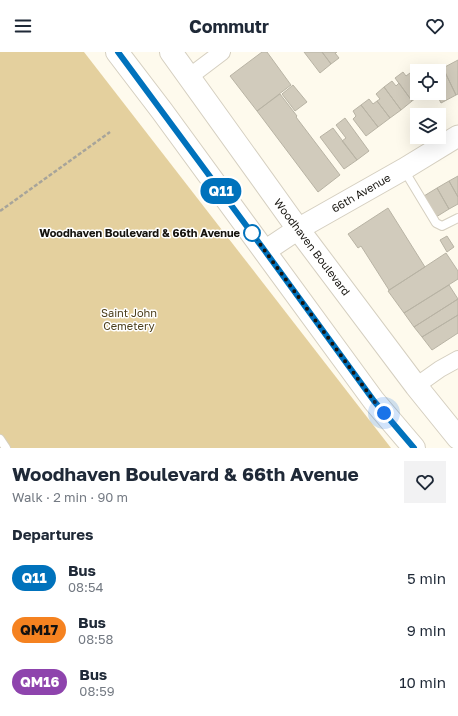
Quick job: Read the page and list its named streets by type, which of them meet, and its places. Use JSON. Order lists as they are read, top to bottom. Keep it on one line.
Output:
{"streets":{"main road":["Woodhaven Boulevard"],"street":["66th Avenue"]},"crossings":[["66th Avenue","Woodhaven Boulevard"]],"parks":["Saint John Cemetery"],"places":["Woodhaven Boulevard & 66th Avenue"],"lines":["bus line Q11"],"page":{"header":"Commutr","on_map":"Q11","heading":[["Woodhaven Boulevard & 66th Avenue","Walk · 2 min · 90 m"],"Departures"],"list":[{"mark":"Q11","name":"Bus","note":"08:54","value":"5 min"},{"mark":"QM17","name":"Bus","note":"08:58","value":"9 min"},{"mark":"QM16","name":"Bus","note":"08:59","value":"10 min"}]}}
